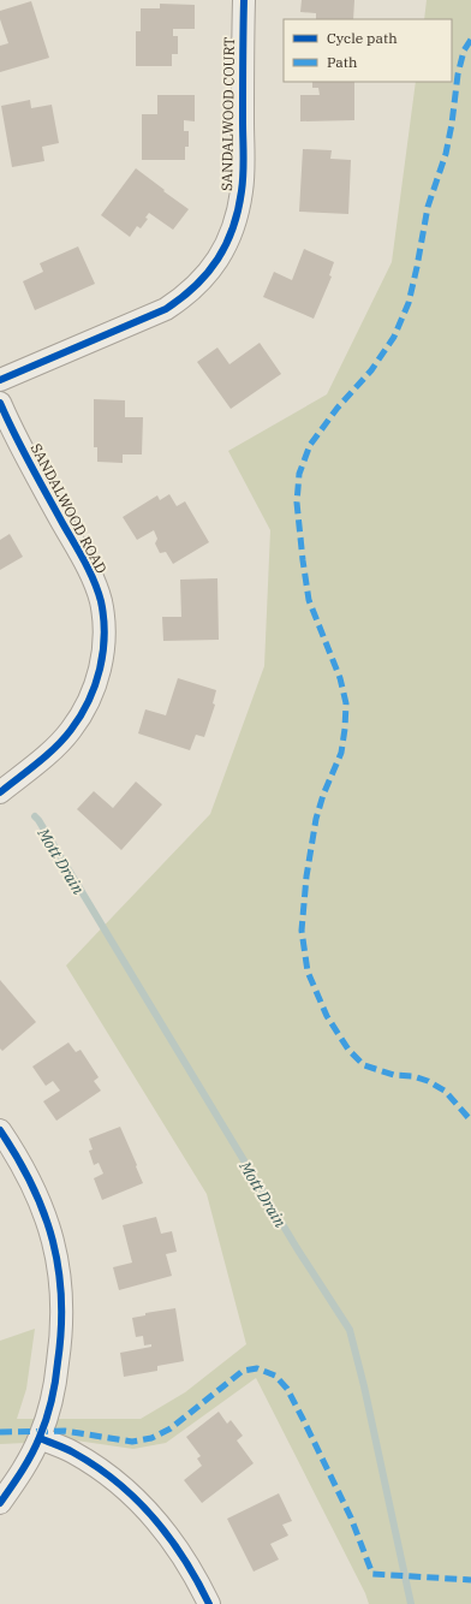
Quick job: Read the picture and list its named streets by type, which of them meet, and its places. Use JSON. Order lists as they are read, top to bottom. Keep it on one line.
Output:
{"streets":{"street":["SANDALWOOD COURT","SANDALWOOD ROAD"]},"water":["Mott Drain"],"legend":["Cycle path","Path"]}
